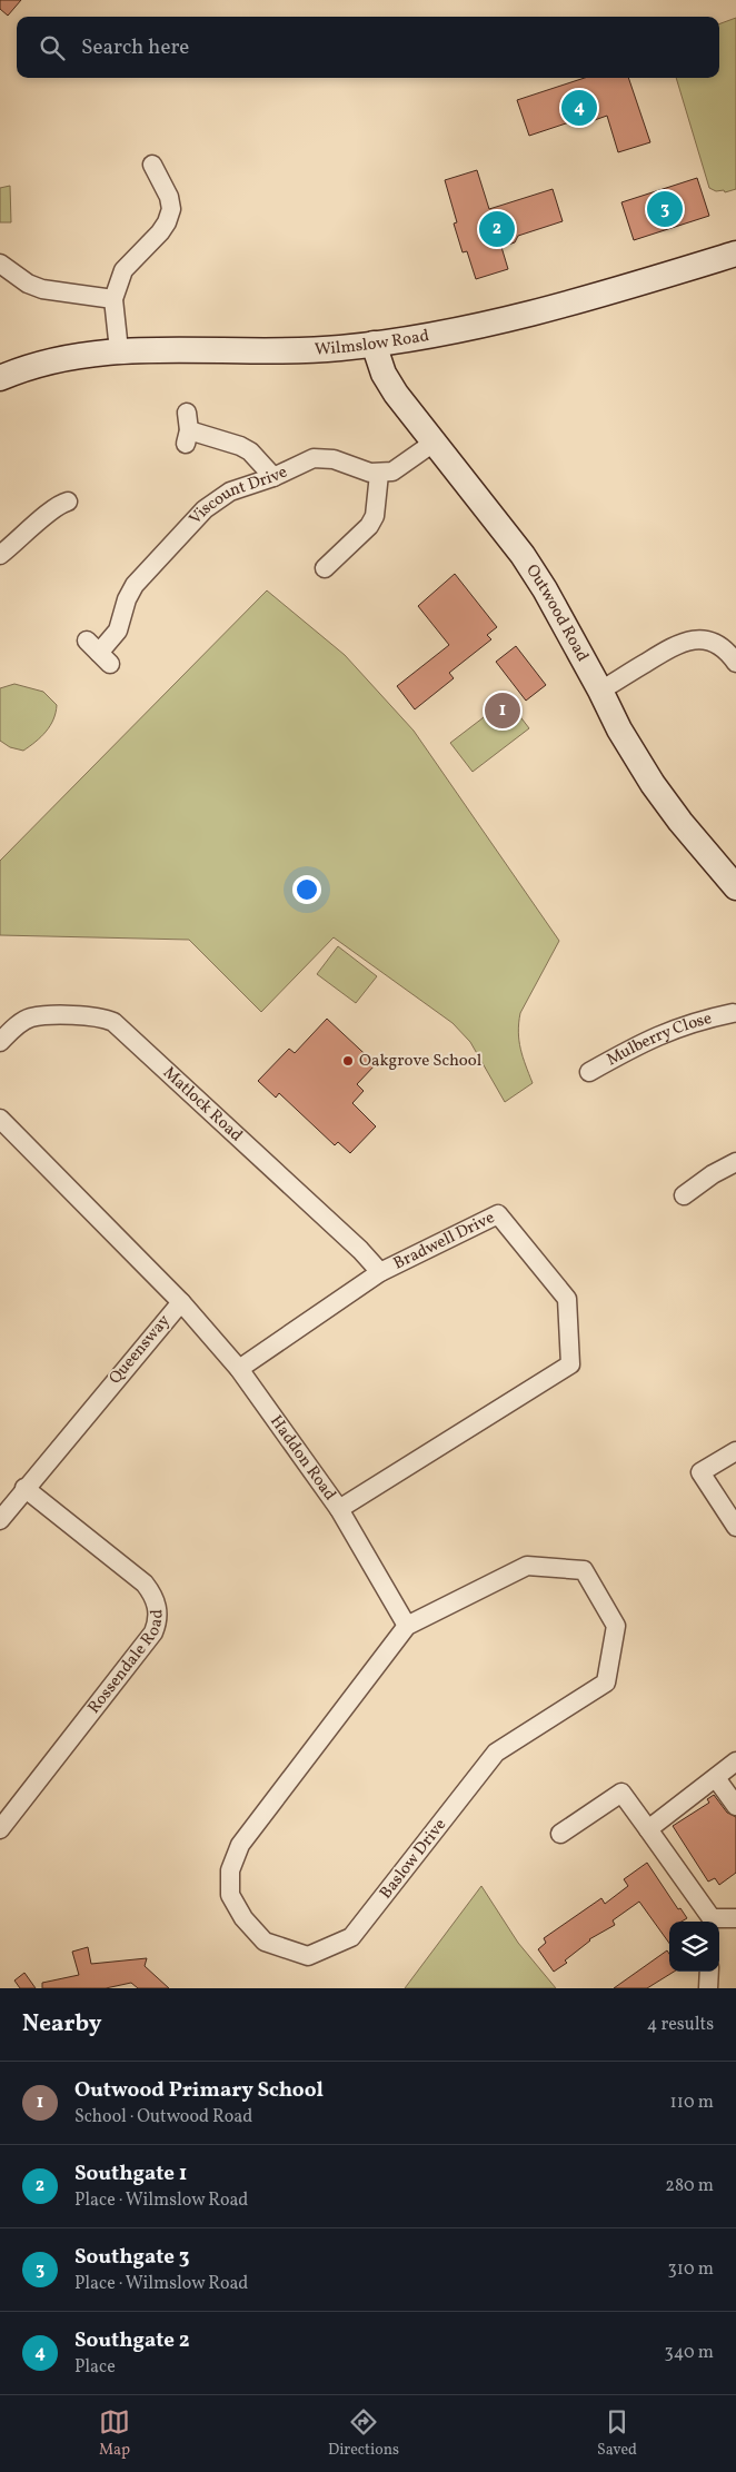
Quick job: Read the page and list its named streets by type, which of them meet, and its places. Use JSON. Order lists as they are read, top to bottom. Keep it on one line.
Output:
{"streets":{"main road":["Wilmslow Road","Outwood Road"],"street":["Viscount Drive","Mulberry Close","Matlock Road","Bradwell Drive","Queensway","Haddon Road","Rossendale Road","Baslow Drive"]},"crossings":[["Wilmslow Road","Outwood Road"],["Matlock Road","Bradwell Drive"],["Bradwell Drive","Haddon Road"],["Queensway","Haddon Road"],["Queensway","Rossendale Road"],["Haddon Road","Baslow Drive"]],"places":["Oakgrove School"],"page":{"search":"Search here","pins":["4","3","2","1"],"heading":["Nearby","4 results"],"list":[{"mark":"1","name":"Outwood Primary School","note":"School · Outwood Road","value":"110 m"},{"mark":"2","name":"Southgate 1","note":"Place · Wilmslow Road","value":"280 m"},{"mark":"3","name":"Southgate 3","note":"Place · Wilmslow Road","value":"310 m"},{"mark":"4","name":"Southgate 2","note":"Place","value":"340 m"}],"nav":["Map","Directions","Saved"]}}
